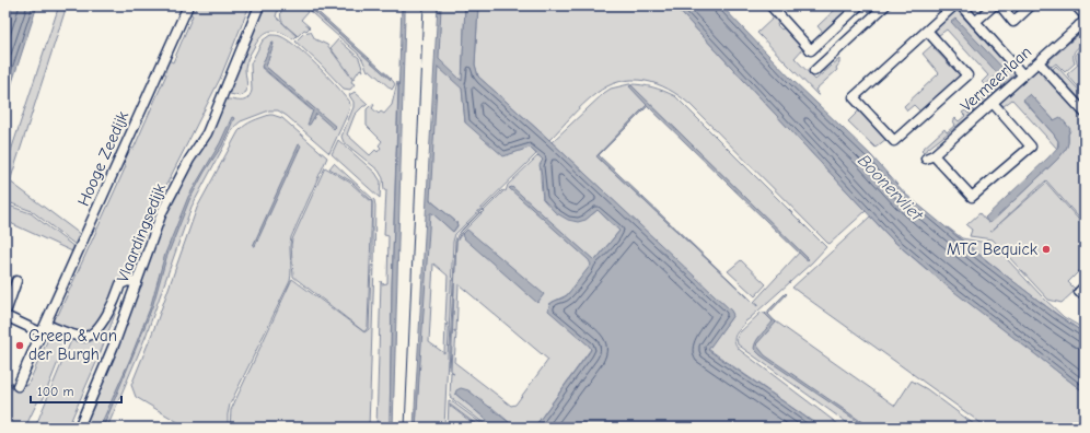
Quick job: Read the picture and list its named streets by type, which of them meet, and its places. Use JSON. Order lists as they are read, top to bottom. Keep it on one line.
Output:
{"streets":{"street":["Vermeerlaan","Hooge Zeedijk","Vlaardingsedijk"]},"water":["Boonervliet"],"places":["MTC Bequick","Greep & van der Burgh"],"scale_bar":"100 m"}
